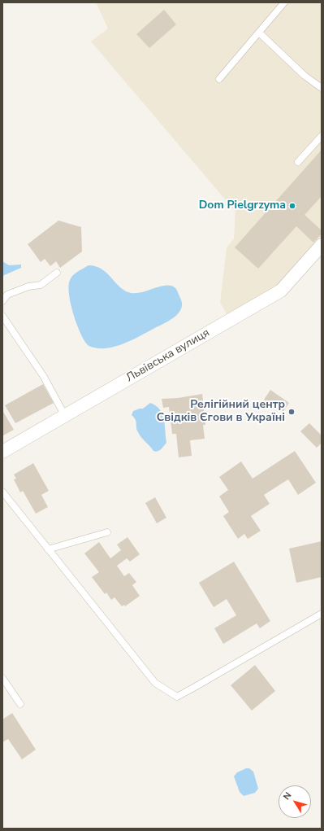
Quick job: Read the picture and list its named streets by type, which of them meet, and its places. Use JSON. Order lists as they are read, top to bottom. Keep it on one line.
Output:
{"streets":{"street":["Львівська вулиця"]},"places":["Dom Pielgrzyma","Релігійний центр Свідків Єгови в Україні"],"north":"top left"}
